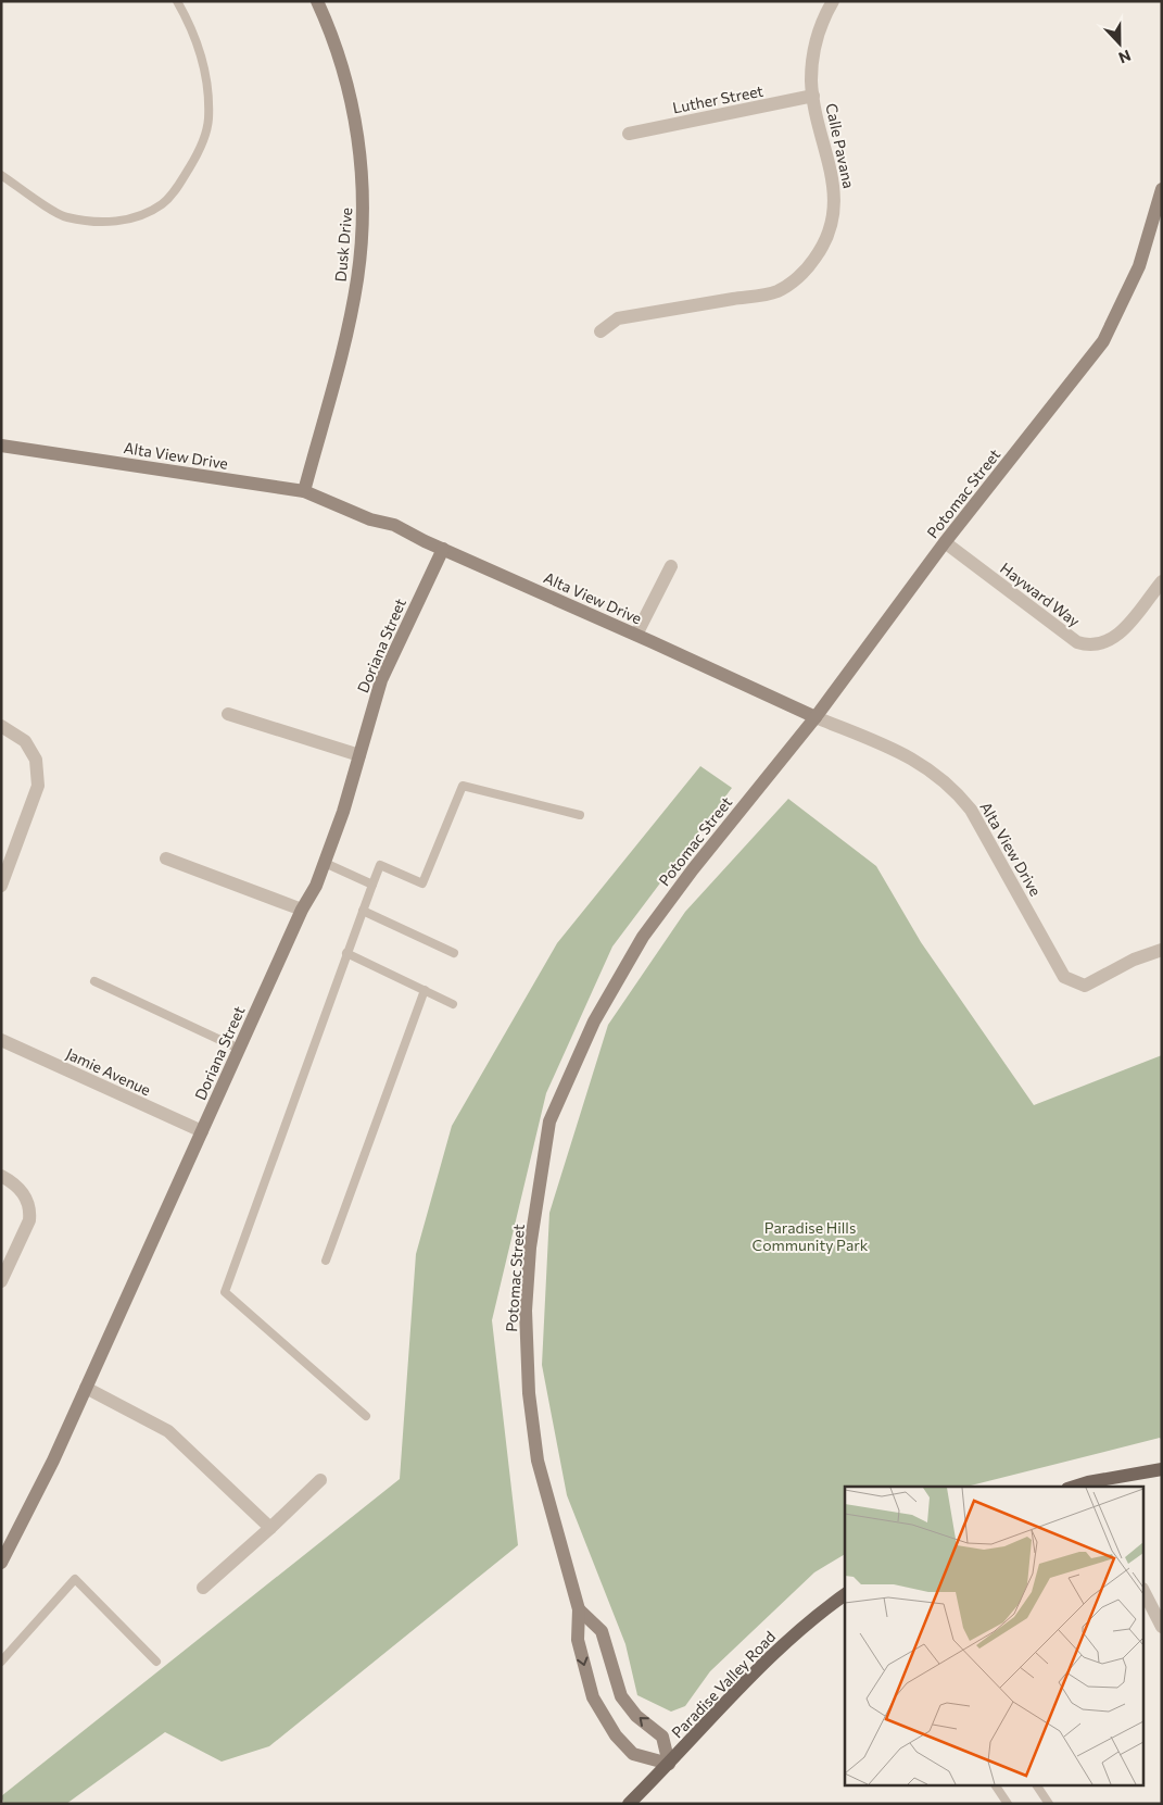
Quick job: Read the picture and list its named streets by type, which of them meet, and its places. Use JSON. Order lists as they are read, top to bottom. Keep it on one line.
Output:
{"streets":{"main road":["Paradise Valley Road"],"street":["Luther Street","Calle Pavana","Dusk Drive","Alta View Drive","Potomac Street","Hayward Way","Doriana Street","Jamie Avenue"]},"crossings":[["Luther Street","Calle Pavana"],["Dusk Drive","Alta View Drive"],["Alta View Drive","Potomac Street"],["Alta View Drive","Doriana Street"],["Potomac Street","Hayward Way"],["Potomac Street","Paradise Valley Road"],["Doriana Street","Jamie Avenue"]],"parks":["Paradise Hills Community Park"],"north":"bottom"}
